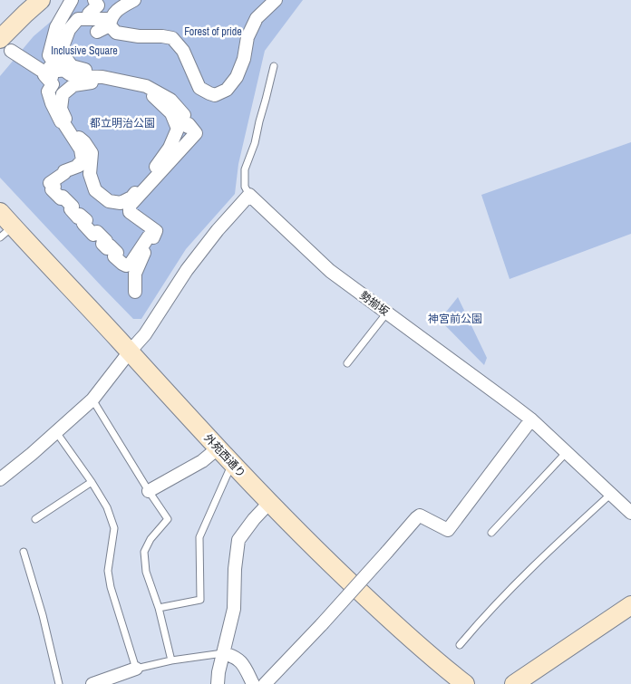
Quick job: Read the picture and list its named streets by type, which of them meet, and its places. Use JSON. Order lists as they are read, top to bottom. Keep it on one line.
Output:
{"streets":{"main road":["外苑西通り"],"street":["勢揃坂"]},"parks":["Forest of pride","Inclusive Square","都立明治公園","神宮前公園"]}
